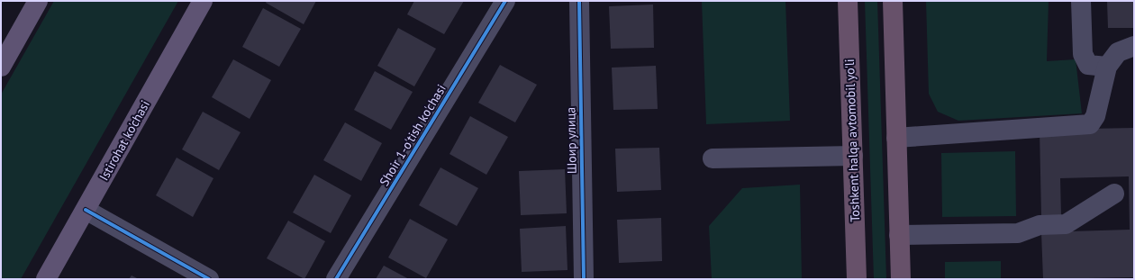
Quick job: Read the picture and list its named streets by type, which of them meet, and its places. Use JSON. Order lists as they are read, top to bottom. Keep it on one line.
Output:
{"streets":{"highway":["Toshkent halqa avtomobil yo'li"],"main road":["Istirohat ko'chasi"],"street":["Shoir 1-o'tish ko'chasi","Шоир улица"]}}
